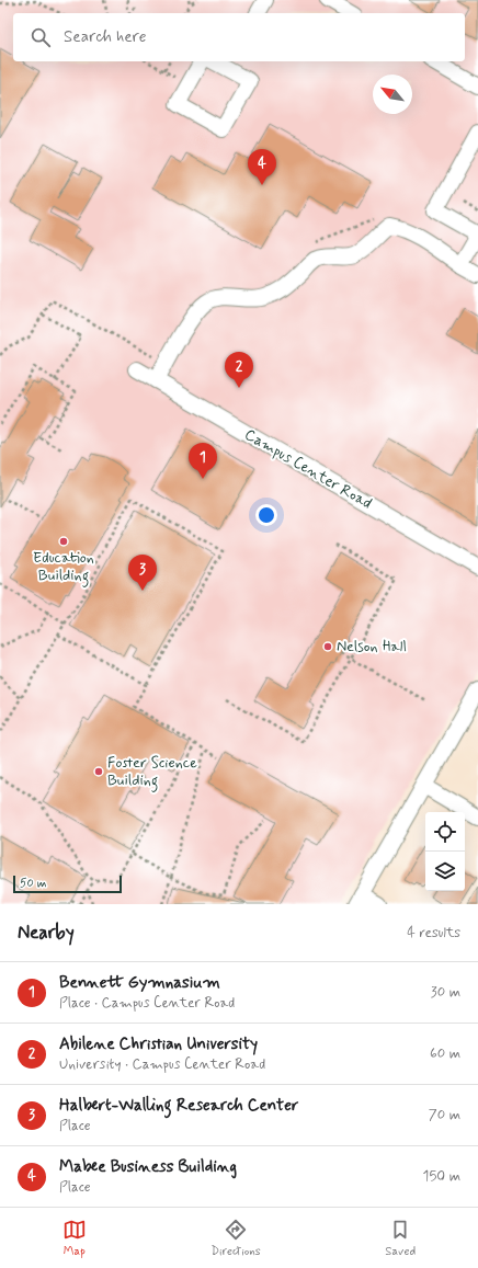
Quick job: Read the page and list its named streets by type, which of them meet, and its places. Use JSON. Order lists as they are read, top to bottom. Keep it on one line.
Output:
{"streets":{"street":["Campus Center Road"]},"places":["Education Building","Nelson Hall","Foster Science Building"],"scale_bar":"50 m","north":"top left","page":{"search":"Search here","pins":["4","2","1","3"],"scale":"50 m","heading":["Nearby","4 results"],"list":[{"mark":"1","name":"Bennett Gymnasium","note":"Place · Campus Center Road","value":"30 m"},{"mark":"2","name":"Abilene Christian University","note":"University · Campus Center Road","value":"60 m"},{"mark":"3","name":"Halbert-Walling Research Center","note":"Place","value":"70 m"},{"mark":"4","name":"Mabee Business Building","note":"Place","value":"150 m"}],"nav":["Map","Directions","Saved"]}}
